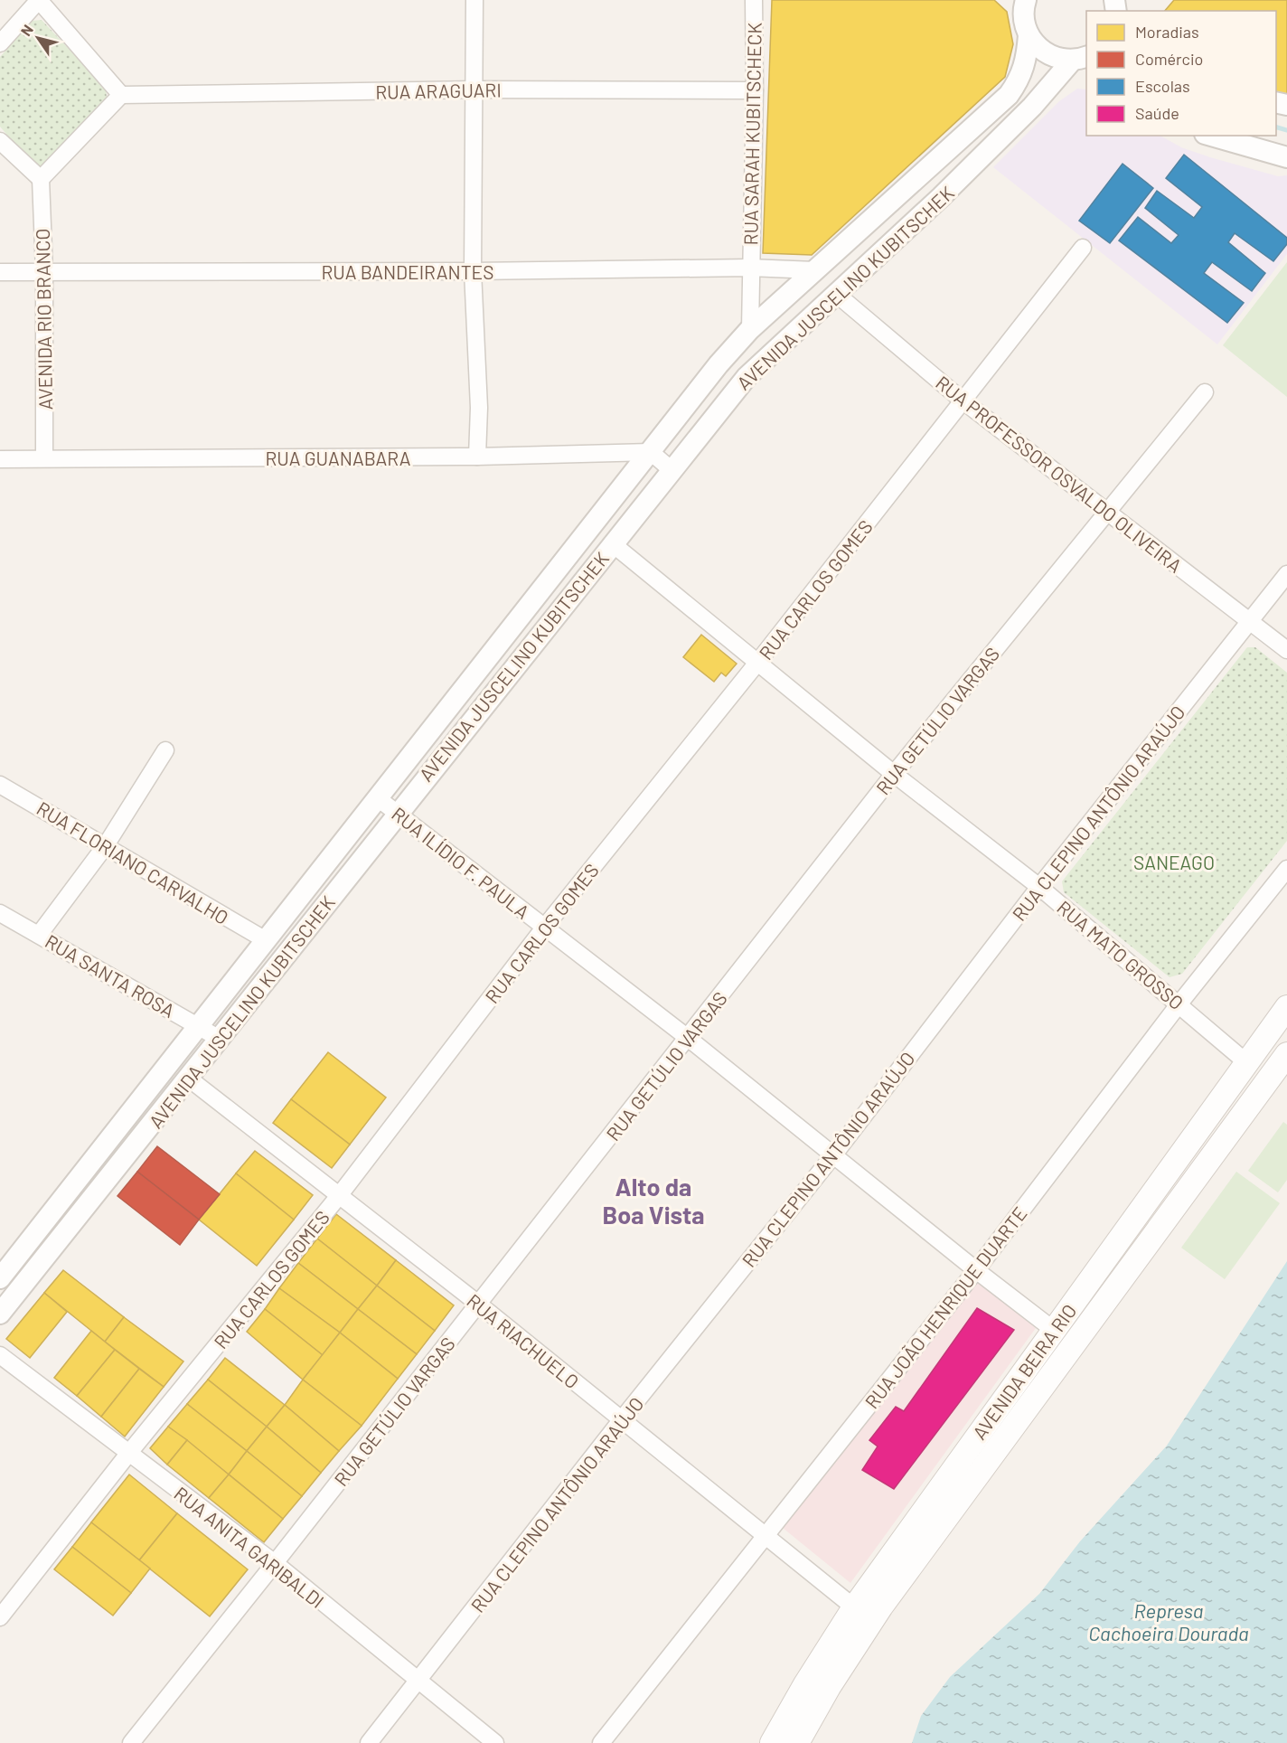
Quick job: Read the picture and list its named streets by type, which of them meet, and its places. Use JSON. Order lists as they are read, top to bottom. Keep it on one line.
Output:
{"streets":{"main road":["AVENIDA BEIRA RIO"],"street":["RUA ARAGUARI","RUA SARAH KUBITSCHECK","RUA BANDEIRANTES","AVENIDA JUSCELINO KUBITSCHEK","AVENIDA RIO BRANCO","RUA GUANABARA","RUA PROFESSOR OSVALDO OLIVEIRA","RUA CARLOS GOMES","RUA GETÚLIO VARGAS","RUA CLEPINO ANTÔNIO ARAÚJO","RUA FLORIANO CARVALHO","RUA ILÍDIO F. PAULA","RUA MATO GROSSO","RUA SANTA ROSA","RUA JOÃO HENRIQUE DUARTE","RUA RIACHUELO","RUA ANITA GARIBALDI"]},"crossings":[["RUA ARAGUARI","RUA SARAH KUBITSCHECK"],["RUA SARAH KUBITSCHECK","RUA BANDEIRANTES"],["RUA SARAH KUBITSCHECK","AVENIDA JUSCELINO KUBITSCHEK"],["RUA BANDEIRANTES","AVENIDA JUSCELINO KUBITSCHEK"],["RUA BANDEIRANTES","AVENIDA RIO BRANCO"],["AVENIDA JUSCELINO KUBITSCHEK","RUA GUANABARA"],["AVENIDA JUSCELINO KUBITSCHEK","RUA PROFESSOR OSVALDO OLIVEIRA"],["AVENIDA JUSCELINO KUBITSCHEK","RUA FLORIANO CARVALHO"],["AVENIDA JUSCELINO KUBITSCHEK","RUA ILÍDIO F. PAULA"],["AVENIDA JUSCELINO KUBITSCHEK","RUA MATO GROSSO"],["AVENIDA JUSCELINO KUBITSCHEK","RUA SANTA ROSA"],["AVENIDA JUSCELINO KUBITSCHEK","RUA RIACHUELO"],["AVENIDA RIO BRANCO","RUA GUANABARA"],["RUA PROFESSOR OSVALDO OLIVEIRA","RUA CARLOS GOMES"],["RUA PROFESSOR OSVALDO OLIVEIRA","RUA GETÚLIO VARGAS"],["RUA PROFESSOR OSVALDO OLIVEIRA","RUA CLEPINO ANTÔNIO ARAÚJO"],["RUA CARLOS GOMES","RUA ILÍDIO F. PAULA"],["RUA CARLOS GOMES","RUA MATO GROSSO"],["RUA CARLOS GOMES","RUA RIACHUELO"],["RUA CARLOS GOMES","RUA ANITA GARIBALDI"],["RUA GETÚLIO VARGAS","RUA ILÍDIO F. PAULA"],["RUA GETÚLIO VARGAS","RUA MATO GROSSO"],["RUA GETÚLIO VARGAS","RUA RIACHUELO"],["RUA GETÚLIO VARGAS","RUA ANITA GARIBALDI"],["RUA CLEPINO ANTÔNIO ARAÚJO","RUA ILÍDIO F. PAULA"],["RUA CLEPINO ANTÔNIO ARAÚJO","RUA MATO GROSSO"],["RUA CLEPINO ANTÔNIO ARAÚJO","RUA RIACHUELO"],["RUA CLEPINO ANTÔNIO ARAÚJO","RUA ANITA GARIBALDI"],["RUA ILÍDIO F. PAULA","RUA JOÃO HENRIQUE DUARTE"],["RUA ILÍDIO F. PAULA","AVENIDA BEIRA RIO"],["RUA MATO GROSSO","RUA JOÃO HENRIQUE DUARTE"],["RUA MATO GROSSO","AVENIDA BEIRA RIO"],["RUA JOÃO HENRIQUE DUARTE","RUA RIACHUELO"],["RUA RIACHUELO","AVENIDA BEIRA RIO"]],"districts":["Alto da Boa Vista"],"water":["Represa Cachoeira Dourada"],"parks":["SANEAGO"],"legend":["Moradias","Comércio","Escolas","Saúde"],"north":"top left"}
